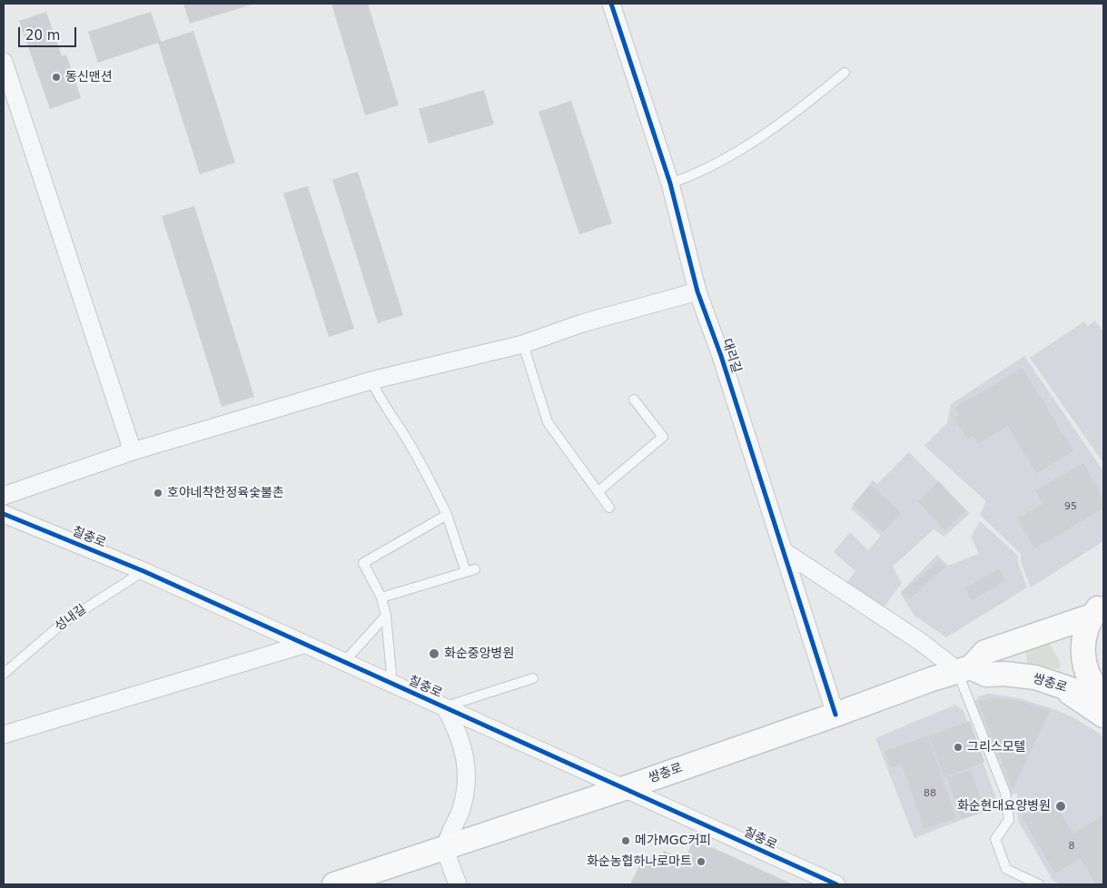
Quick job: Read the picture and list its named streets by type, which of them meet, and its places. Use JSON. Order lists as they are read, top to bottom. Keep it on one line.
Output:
{"streets":{"main road":["쌍충로"],"street":["대리길","칠충로"],"lane":["성내길"]},"crossings":[["대리길","쌍충로"],["칠충로","성내길"],["칠충로","쌍충로"]],"places":["동신맨션","호야네착한정육숯불촌","화순중앙병원","그리스모텔","화순현대요양병원","메가MGC커피","화순농협하나로마트"],"house_numbers":["95","88","8"],"scale_bar":"20 m"}
